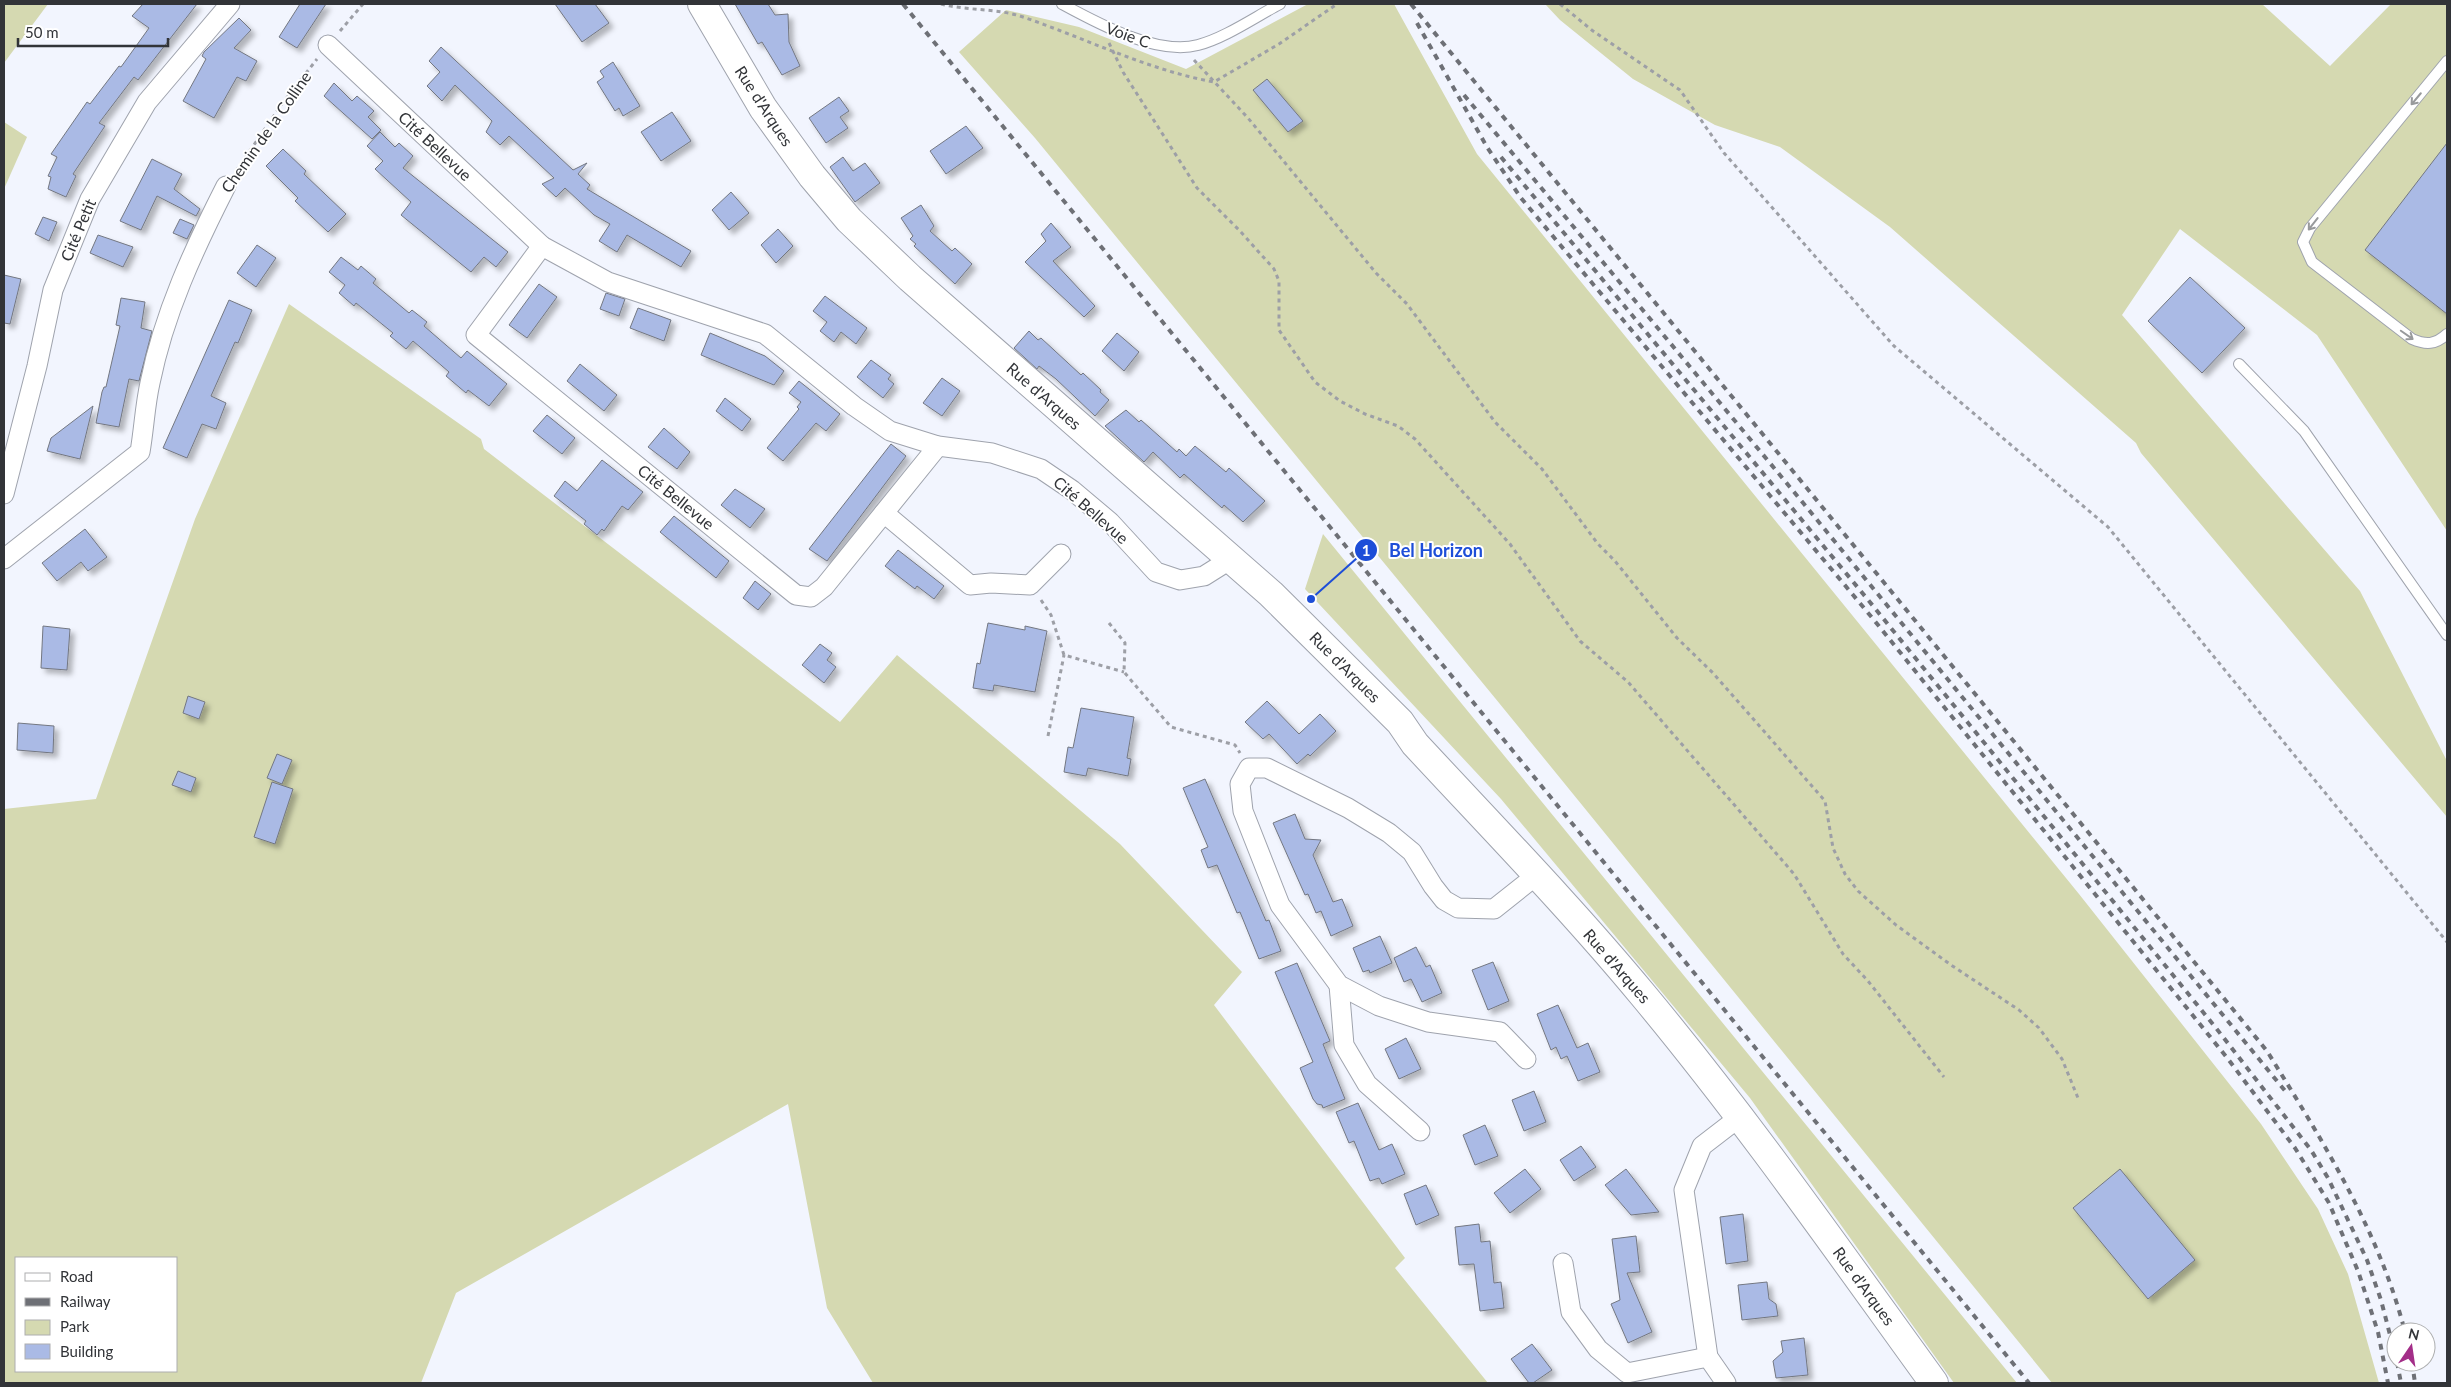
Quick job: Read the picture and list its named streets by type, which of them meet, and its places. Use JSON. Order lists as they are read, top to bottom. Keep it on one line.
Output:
{"streets":{"main road":["Rue d'Arques"],"street":["Chemin de la Colline","Cité Bellevue","Cité Petit"],"lane":["Voie C"]},"crossings":[["Rue d'Arques","Cité Bellevue"],["Chemin de la Colline","Cité Bellevue"]],"places":["Bel Horizon"],"legend":["Road","Railway","Park","Building"],"scale_bar":"50 m","north":"top"}
